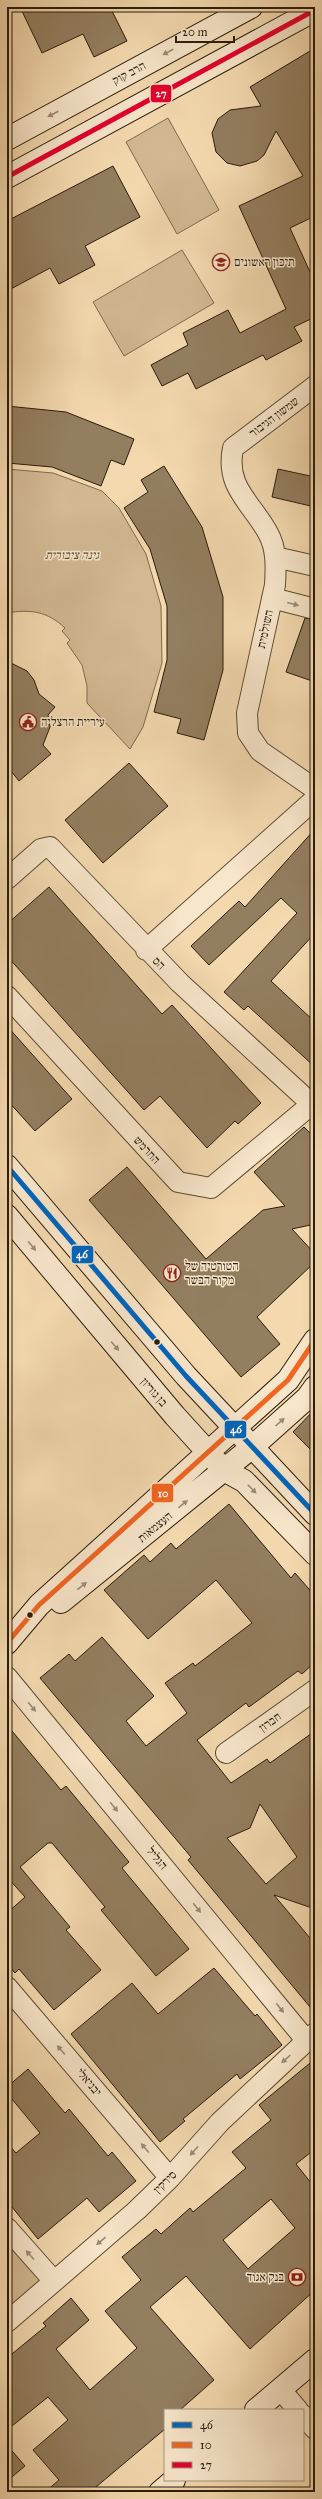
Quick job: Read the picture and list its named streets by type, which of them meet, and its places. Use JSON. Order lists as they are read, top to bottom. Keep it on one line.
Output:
{"streets":{"street":["הרב קוק","שמשון הגיבור","השולמית","הס","החרמש","בן גוריון","העצמאות","חברון","הגליל","יבניאלי","סירקין"]},"crossings":[["שמשון הגיבור","השולמית"],["הס","החרמש"],["בן גוריון","העצמאות"],["הגליל","סירקין"],["יבניאלי","סירקין"]],"one_way":["הגליל","יבניאלי","סירקין"],"parks":["גינה ציבורית"],"places":{"school or university":["תיכון ראשונים"],"public building":["עיריית הרצליה"],"restaurant":["הטורטיה של מקור הבשר"],"bank":["בנק אגוד"]},"lines":["transit line 27","transit line 46","transit line 10"],"legend":["46","10","27"],"scale_bar":"20 m"}
